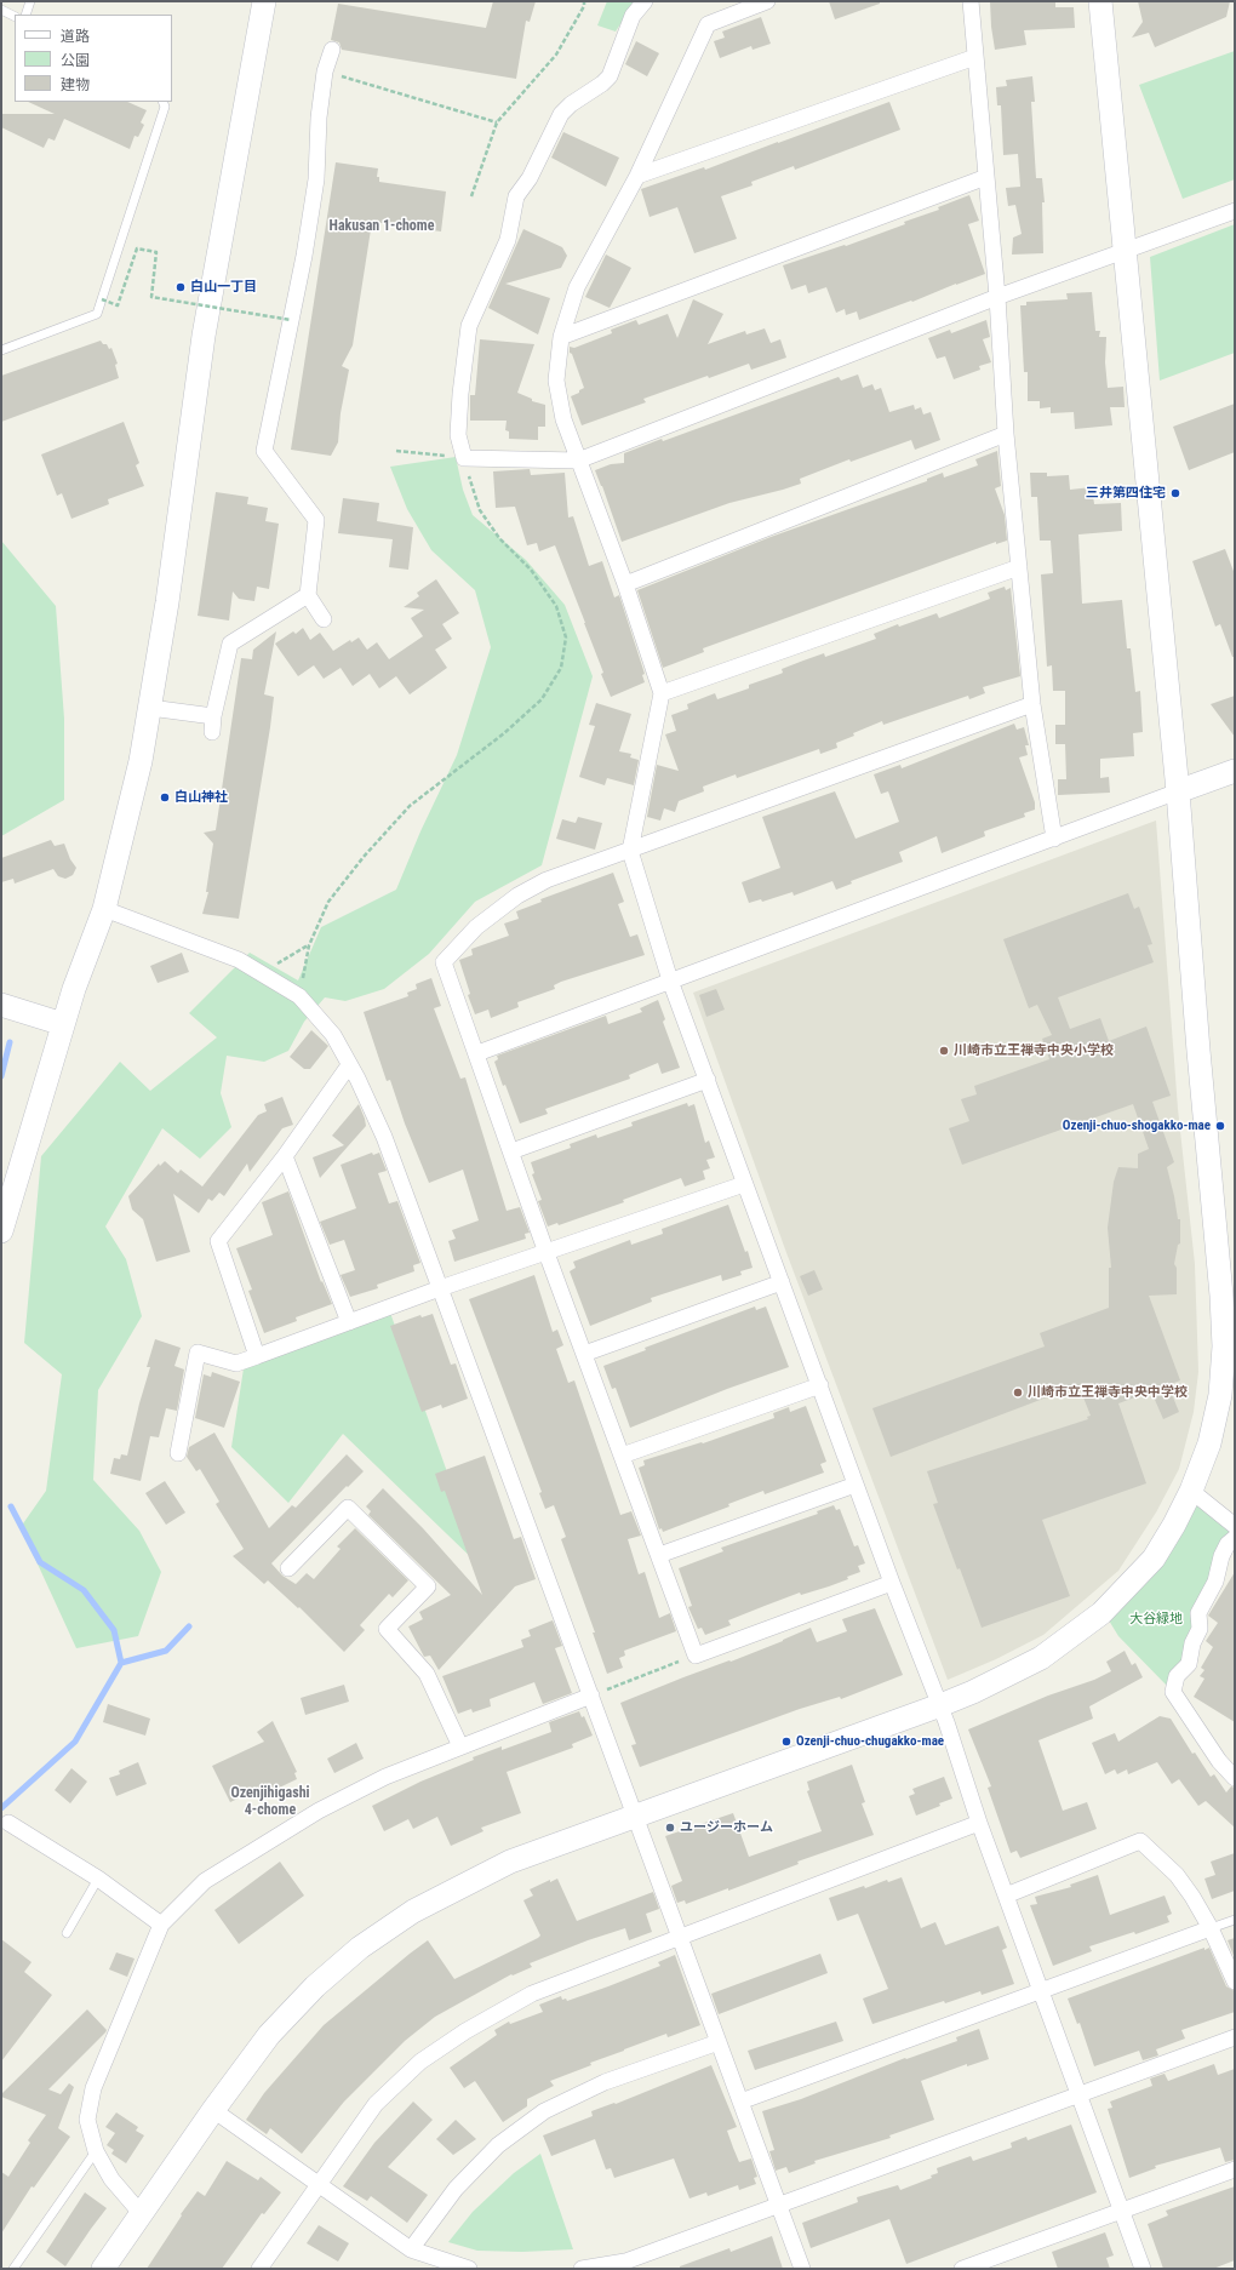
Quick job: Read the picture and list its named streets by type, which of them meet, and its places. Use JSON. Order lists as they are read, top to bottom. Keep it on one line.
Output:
{"districts":["Hakusan 1-chome","Ozenjihigashi 4-chome"],"parks":["大谷緑地"],"places":["白山一丁目","三井第四住宅","白山神社","川崎市立王禅寺中央小学校","Ozenji-chuo-shogakko-mae","川崎市立王禅寺中央中学校","Ozenji-chuo-chugakko-mae","ユージーホーム"],"legend":["道路","公園","建物"]}
